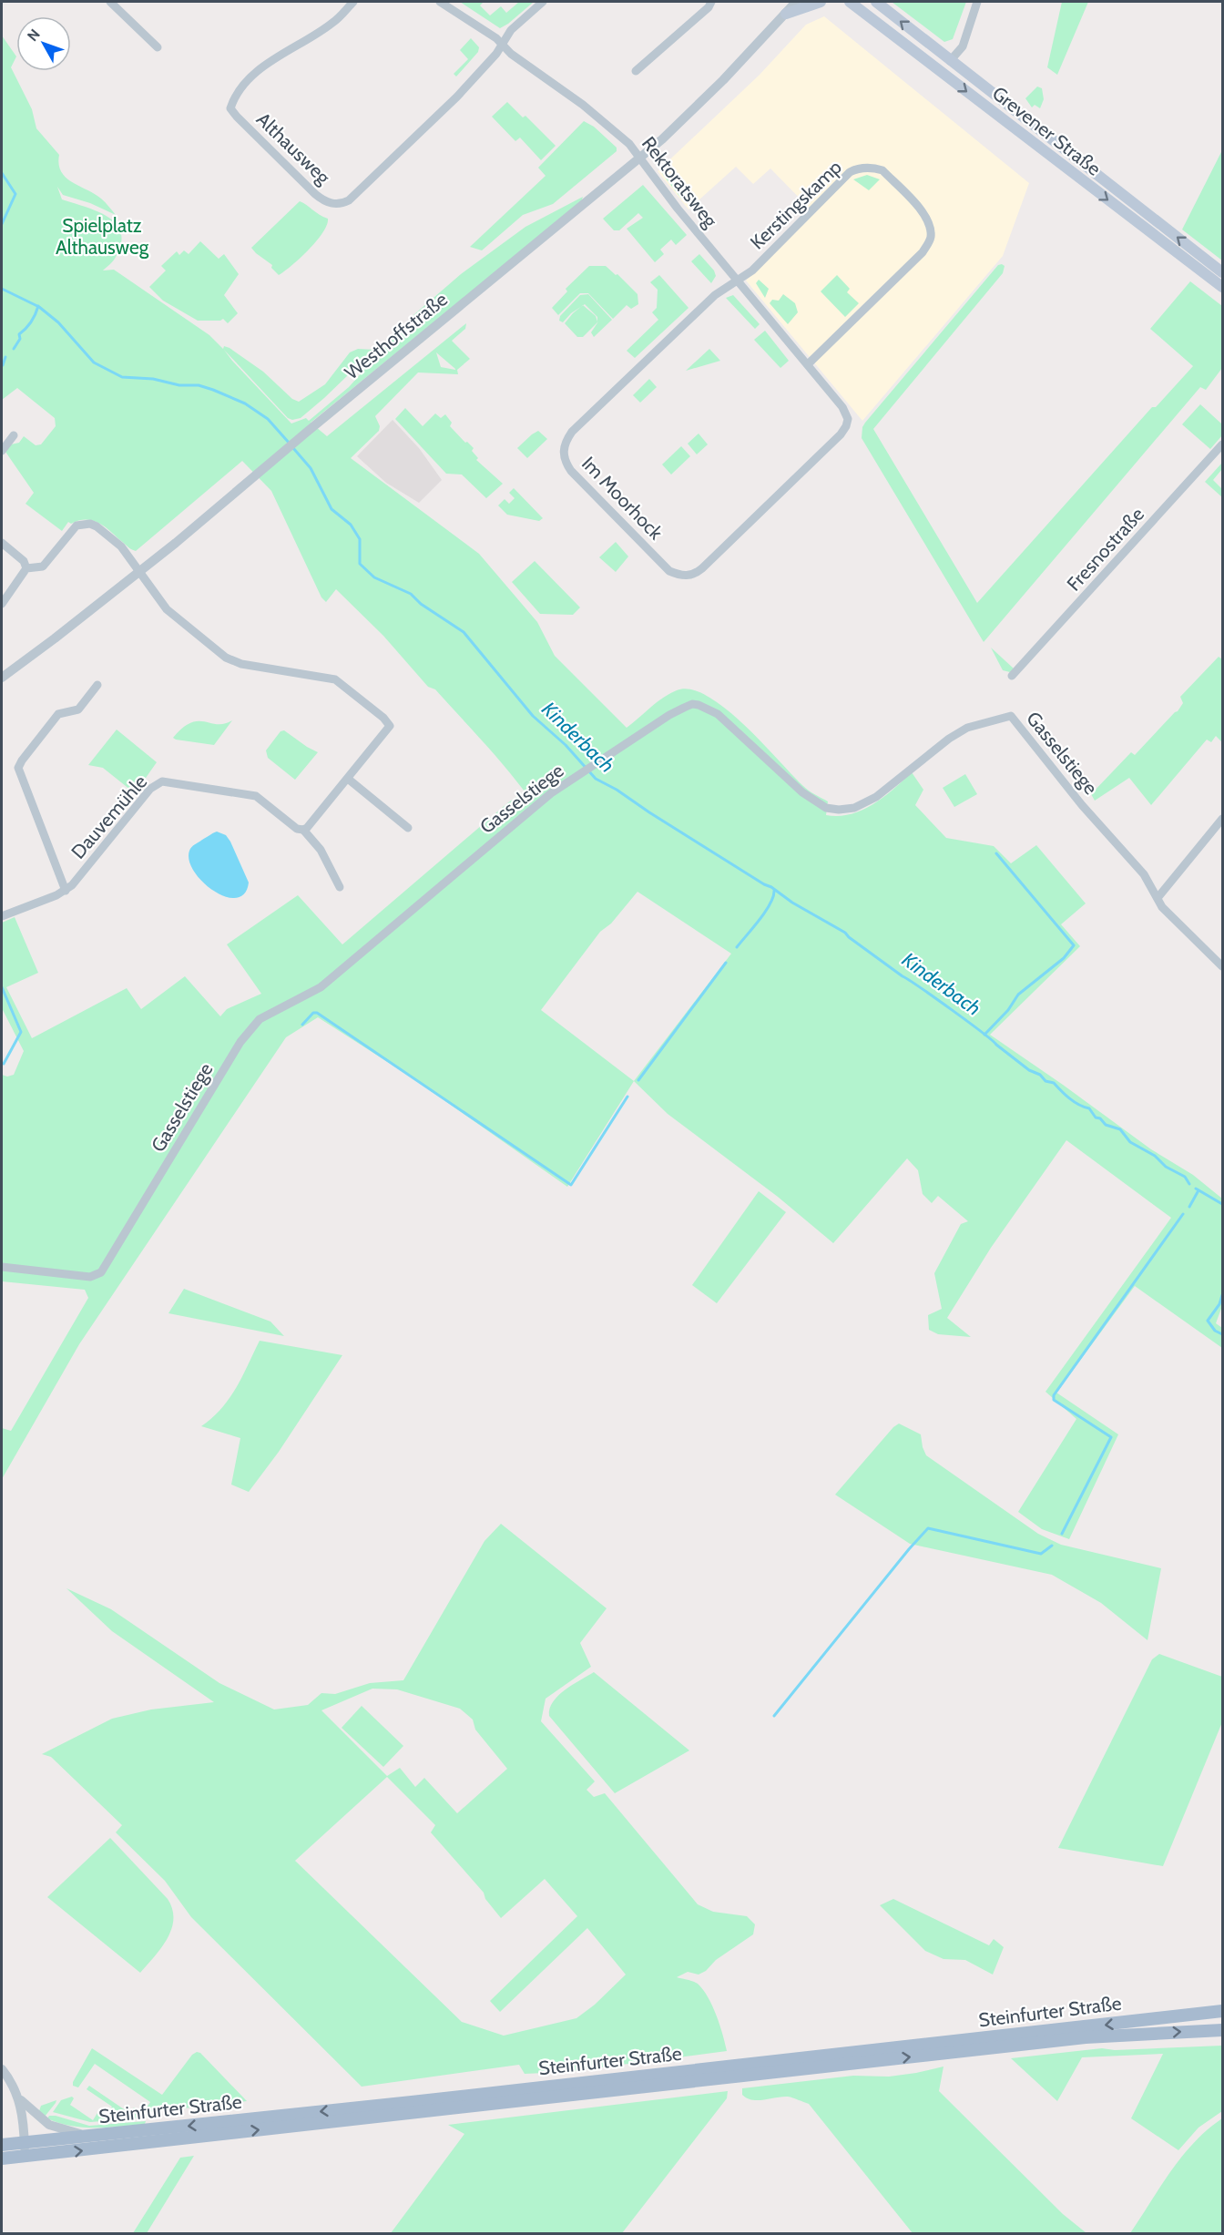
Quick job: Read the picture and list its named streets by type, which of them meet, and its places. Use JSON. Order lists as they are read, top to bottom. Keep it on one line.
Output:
{"streets":{"main road":["Grevener Straße","Steinfurter Straße"],"street":["Althausweg","Rektoratsweg","Kerstingskamp","Westhoffstraße","Im Moorhock","Fresnostraße","Gasselstiege","Dauvemühle"]},"crossings":[["Althausweg","Rektoratsweg"],["Rektoratsweg","Kerstingskamp"],["Rektoratsweg","Westhoffstraße"],["Rektoratsweg","Im Moorhock"],["Kerstingskamp","Im Moorhock"]],"water":["Kinderbach"],"parks":["Spielplatz Althausweg"],"north":"top left"}
